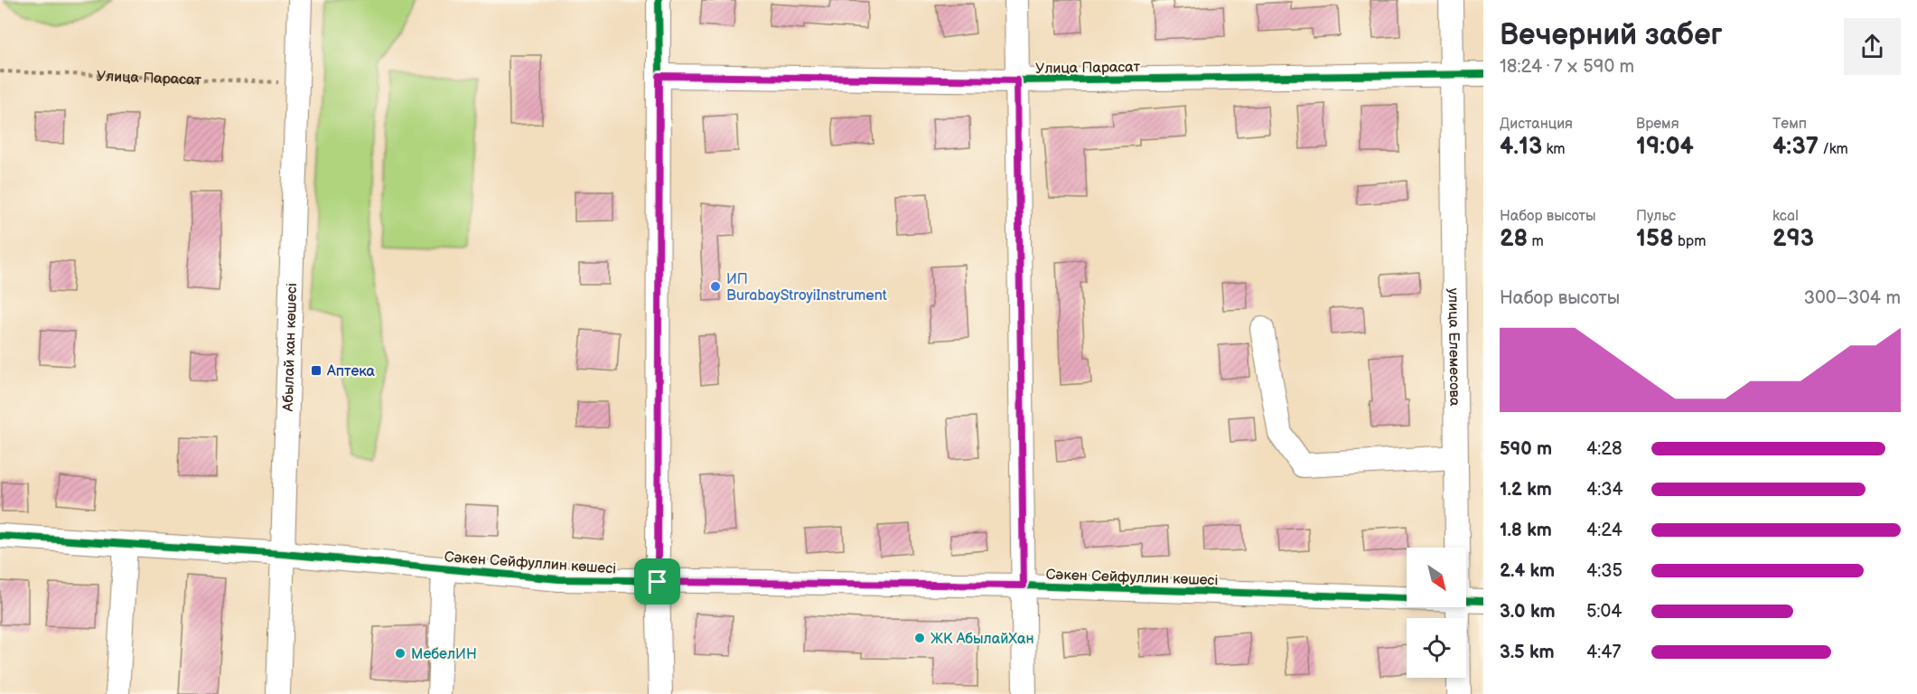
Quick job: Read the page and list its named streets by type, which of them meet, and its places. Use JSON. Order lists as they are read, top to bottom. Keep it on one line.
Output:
{"streets":{"street":["Улица Парасат","Абылай хан көшесі","улица Елемесова","Сәкен Сейфуллин көшесі"]},"crossings":[["Улица Парасат","Абылай хан көшесі"],["Улица Парасат","улица Елемесова"],["Абылай хан көшесі","Сәкен Сейфуллин көшесі"]],"places":{"other":["ИП BurabayStroyiInstrument","ЖК АбылайХан","МебелИН"],"transit":["Аптека"]},"north":"bottom right","page":{"heading":["Вечерний забег","18:24 · 7 × 590 m"],"stats":[["Дистанция","4.13 km"],["Время","19:04"],["Темп","4:37 /km"],["Набор высоты","28 m"],["Пульс","158 bpm"],["kcal","293"]],"chart":["Набор высоты","300–304 m"],"list":[{"name":"590 m","note":"4:28"},{"name":"1.2 km","note":"4:34"},{"name":"1.8 km","note":"4:24"},{"name":"2.4 km","note":"4:35"},{"name":"3.0 km","note":"5:04"},{"name":"3.5 km","note":"4:47"}]}}
